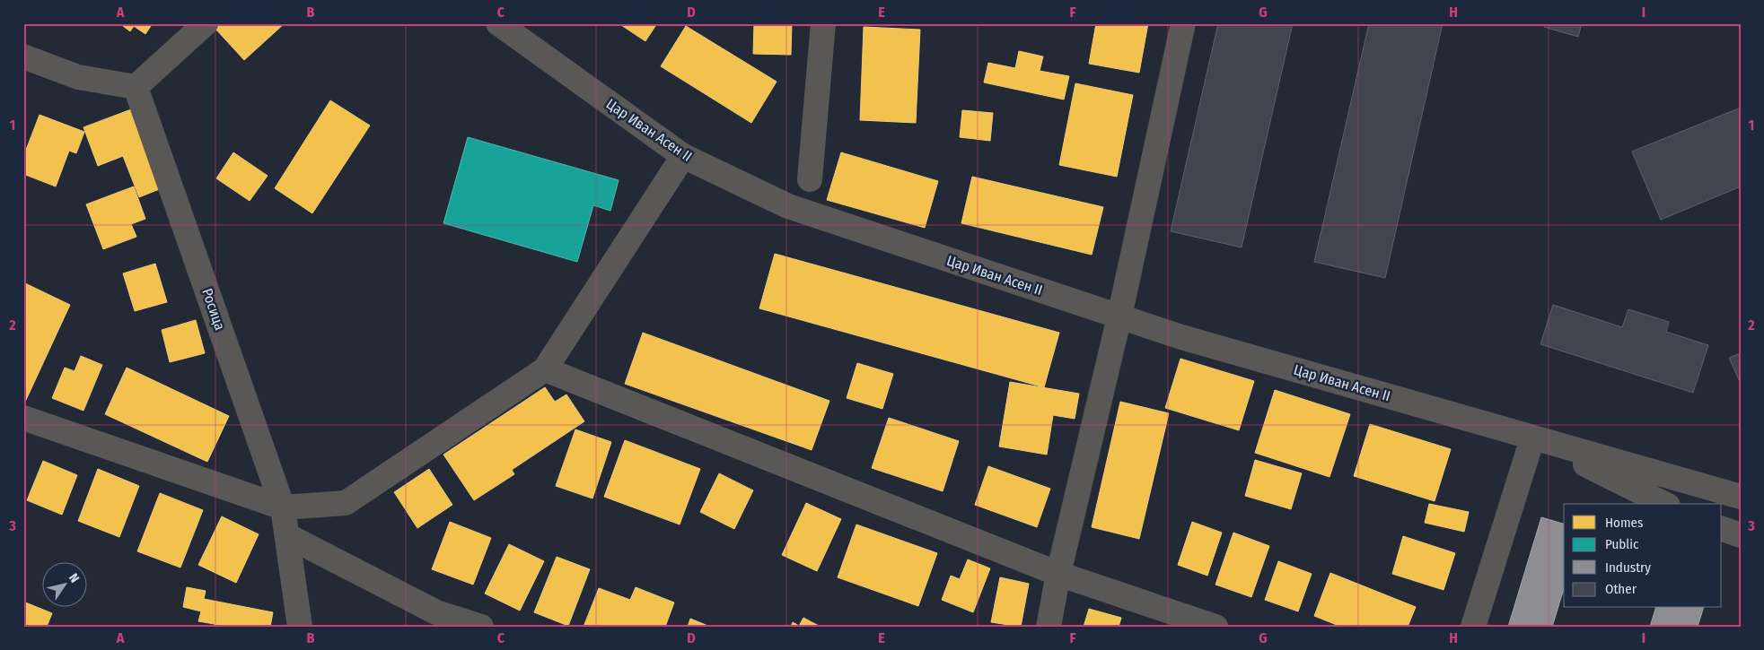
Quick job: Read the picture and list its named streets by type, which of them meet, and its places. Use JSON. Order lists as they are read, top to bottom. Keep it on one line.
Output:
{"streets":{"street":["Цар Иван Асен II","Росица"]},"legend":["Homes","Public","Industry","Other"],"north":"top right","grid":{"columns":["A","B","C","D","E","F","G","H","I"],"rows":["1","2","3"]}}
